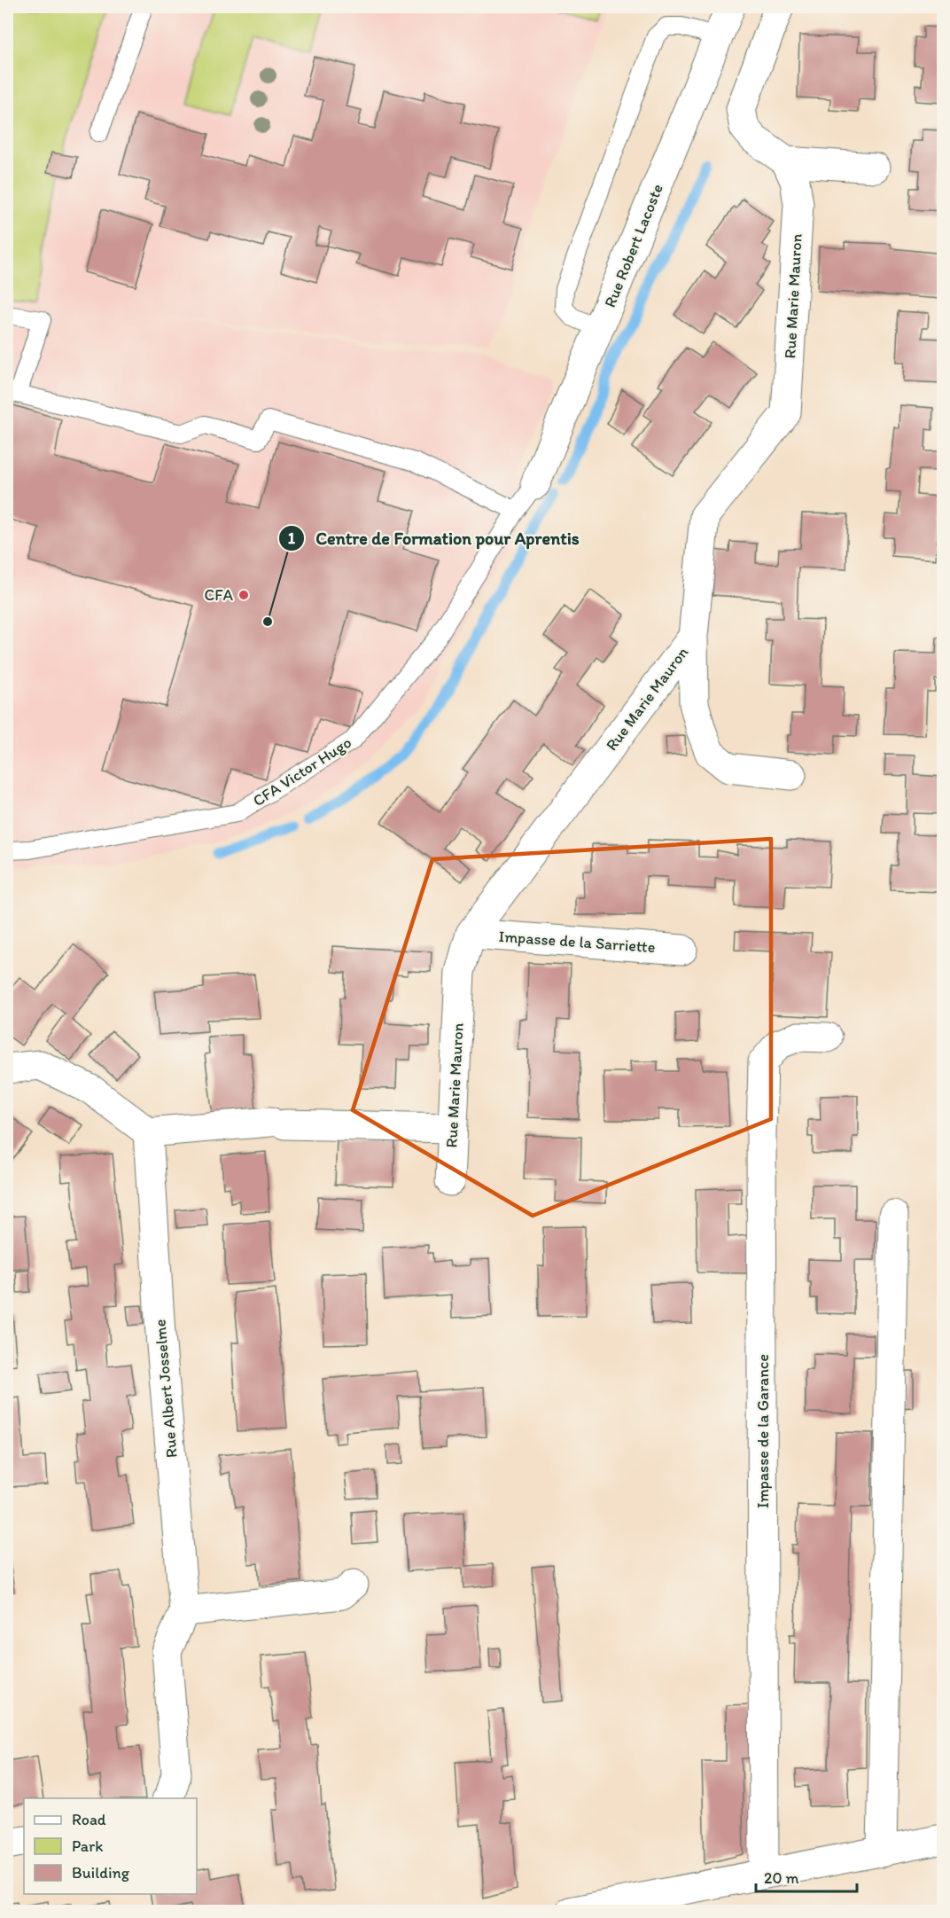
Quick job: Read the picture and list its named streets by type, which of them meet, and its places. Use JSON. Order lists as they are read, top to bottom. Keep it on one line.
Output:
{"streets":{"street":["Rue Robert Lacoste","Rue Marie Mauron","Impasse de la Sarriette","Rue Albert Josselme","Impasse de la Garance"],"lane":["CFA Victor Hugo"]},"crossings":[["Rue Robert Lacoste","CFA Victor Hugo"],["Rue Marie Mauron","Impasse de la Sarriette"]],"places":["CFA","Centre de Formation pour Aprentis"],"legend":["Road","Park","Building"],"scale_bar":"20 m"}
